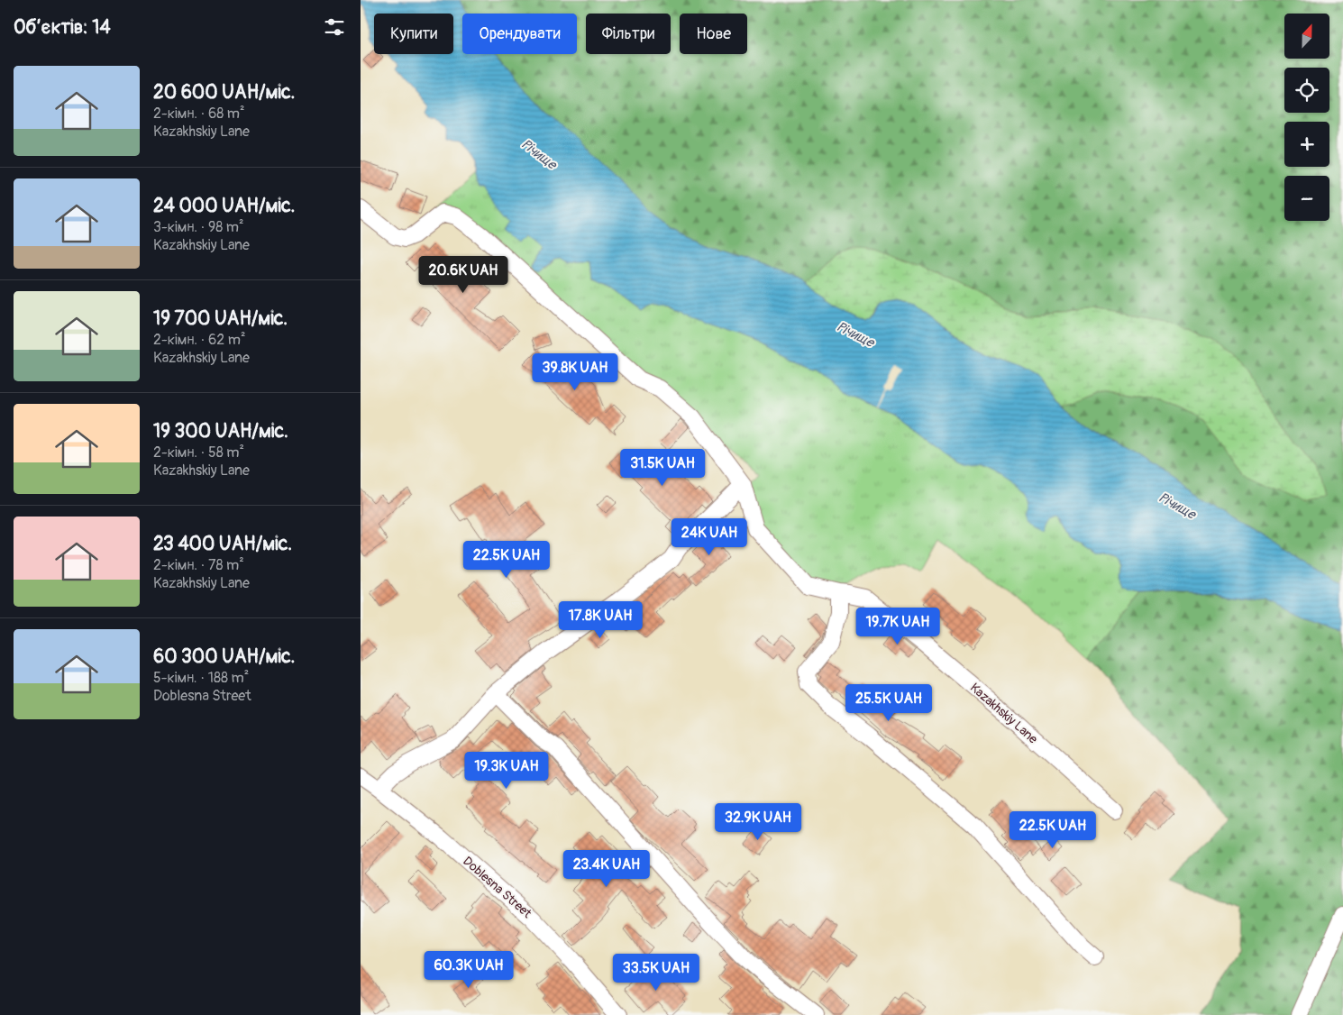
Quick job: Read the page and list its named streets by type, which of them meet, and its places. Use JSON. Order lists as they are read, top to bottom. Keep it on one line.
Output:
{"streets":{"street":["Kazakhskiy Lane","Doblesna Street"]},"water":["Річище"],"north":"top","page":{"heading":"Об’єктів: 14","map_buttons":["+","−"],"chip":["Купити","Орендувати","Фільтри","Нове"],"list":[{"name":"20 600 UAH/міс.","note":"2-кімн. · 68 m² · Kazakhskiy Lane"},{"name":"24 000 UAH/міс.","note":"3-кімн. · 98 m² · Kazakhskiy Lane"},{"name":"19 700 UAH/міс.","note":"2-кімн. · 62 m² · Kazakhskiy Lane"},{"name":"19 300 UAH/міс.","note":"2-кімн. · 58 m² · Kazakhskiy Lane"},{"name":"23 400 UAH/міс.","note":"2-кімн. · 78 m² · Kazakhskiy Lane"},{"name":"60 300 UAH/міс.","note":"5-кімн. · 188 m² · Doblesna Street"}],"price":["20.6K UAH","39.8K UAH","31.5K UAH","24K UAH","22.5K UAH","17.8K UAH","19.7K UAH","25.5K UAH","19.3K UAH","32.9K UAH","22.5K UAH","23.4K UAH","60.3K UAH","33.5K UAH"]}}
